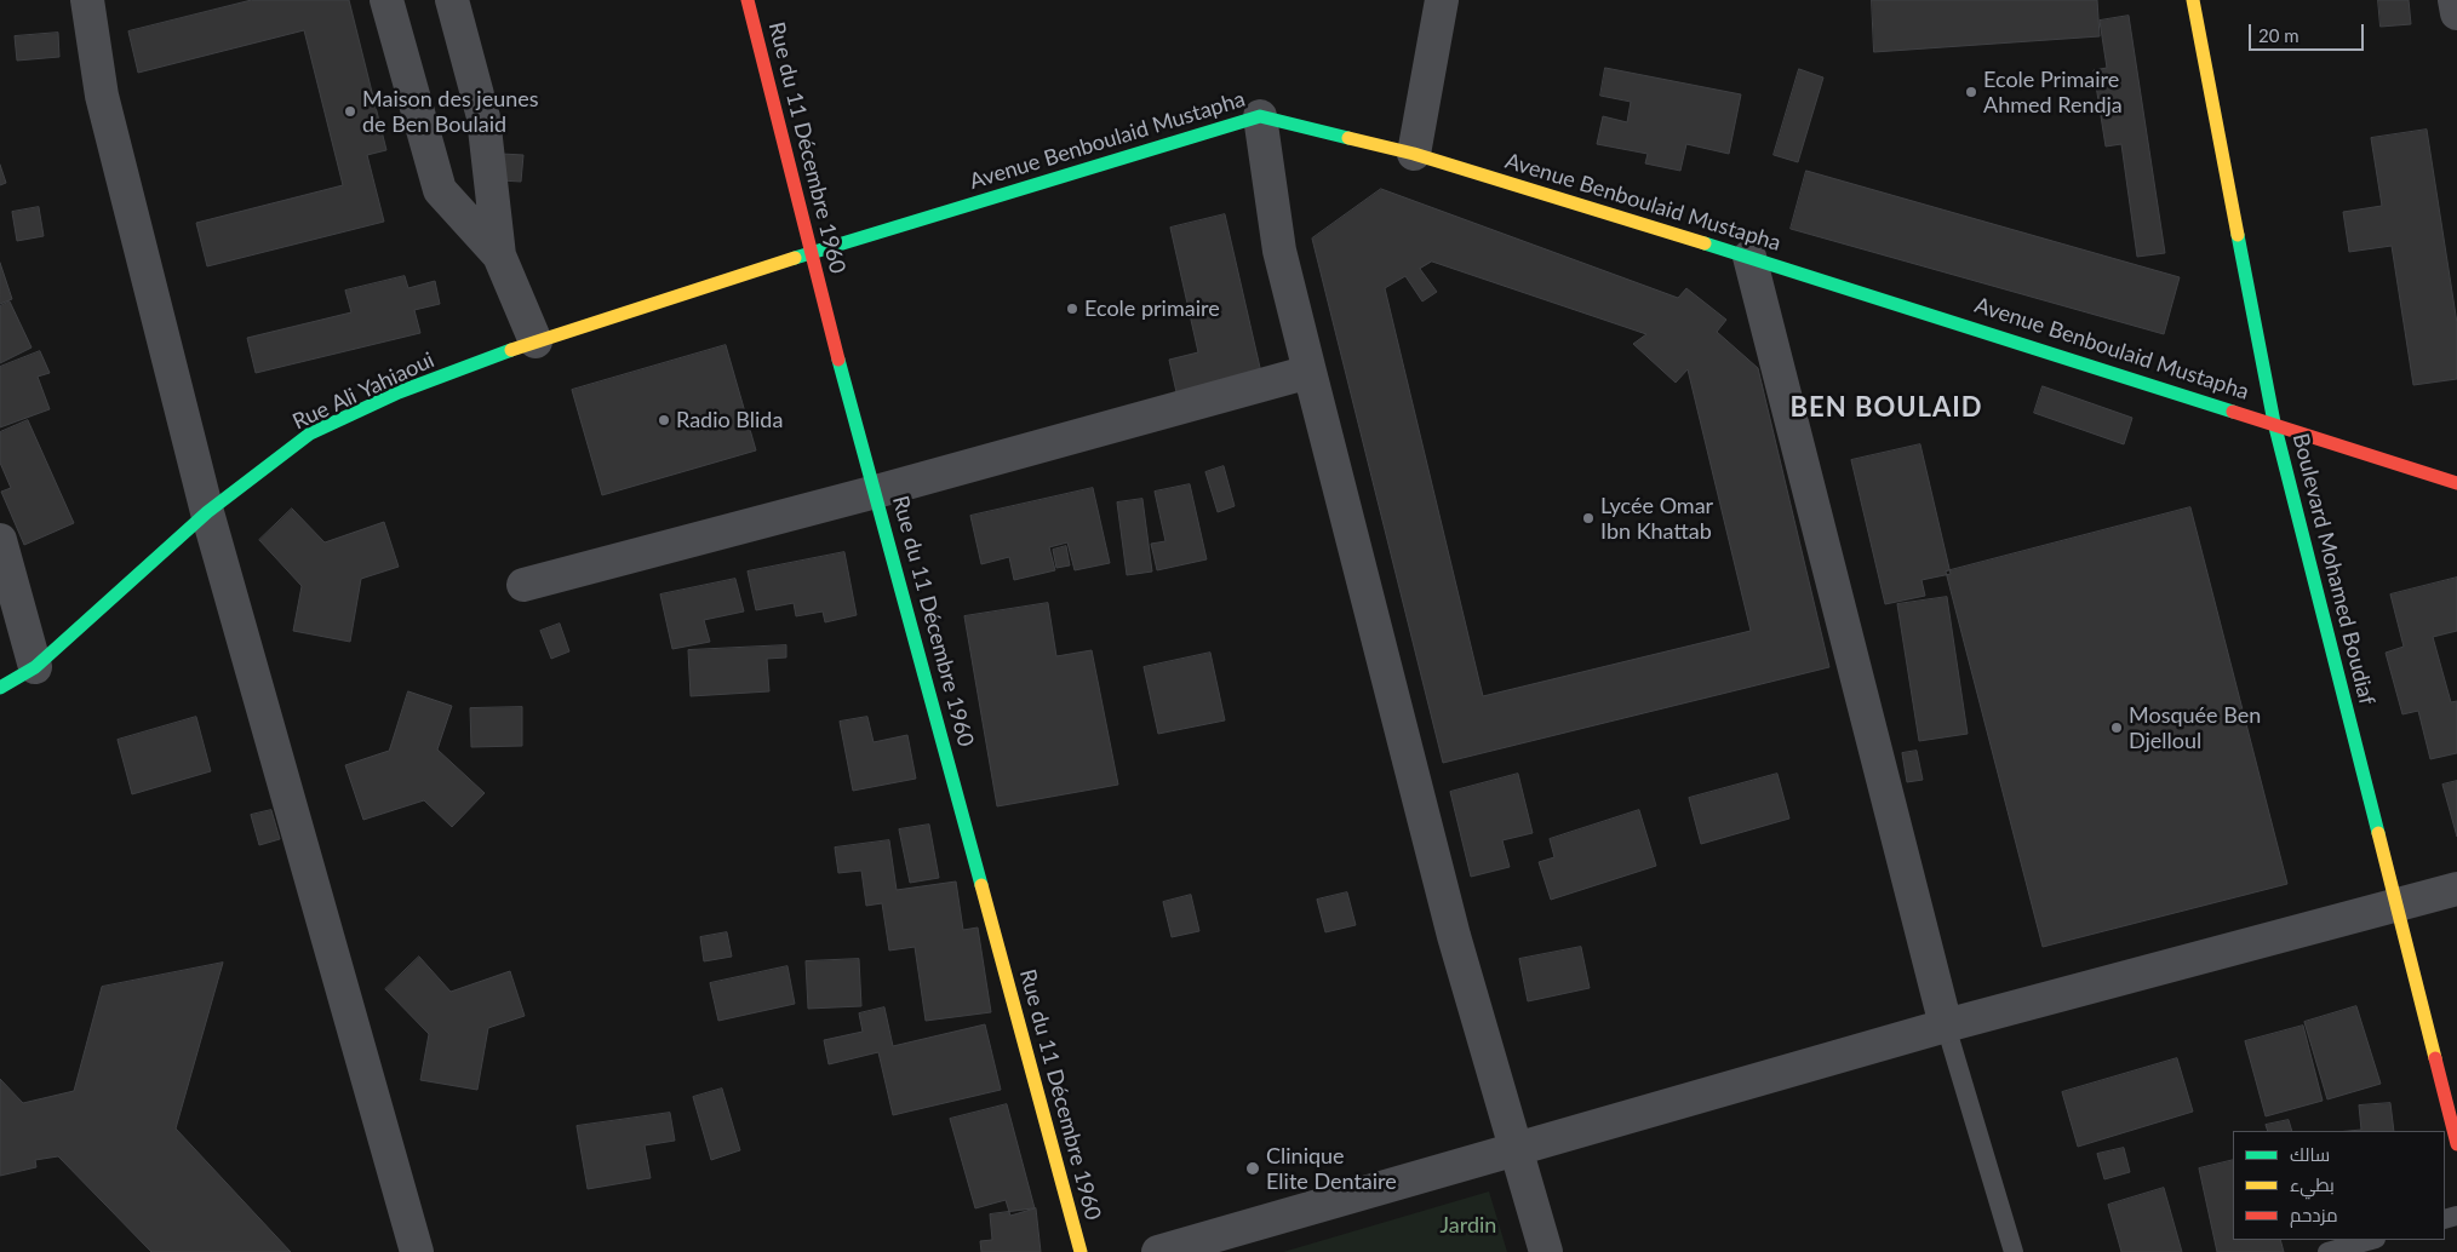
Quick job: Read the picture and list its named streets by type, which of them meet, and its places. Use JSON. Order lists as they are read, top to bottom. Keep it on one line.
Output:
{"streets":{"main road":["Avenue Benboulaid Mustapha","Rue du 11 Décembre 1960","Rue Ali Yahiaoui","Boulevard Mohamed Boudiaf"]},"crossings":[["Avenue Benboulaid Mustapha","Rue du 11 Décembre 1960"],["Avenue Benboulaid Mustapha","Rue Ali Yahiaoui"],["Avenue Benboulaid Mustapha","Boulevard Mohamed Boudiaf"],["Rue du 11 Décembre 1960","Rue Ali Yahiaoui"]],"districts":["BEN BOULAID"],"parks":["Jardin"],"places":["Ecole Primaire Ahmed Rendja","Maison des jeunes de Ben Boulaid","Ecole primaire","Radio Blida","Lycée Omar Ibn Khattab","Mosquée Ben Djelloul","Clinique Elite Dentaire"],"legend":["سالك","بطيء","مزدحم"],"scale_bar":"20 m"}
